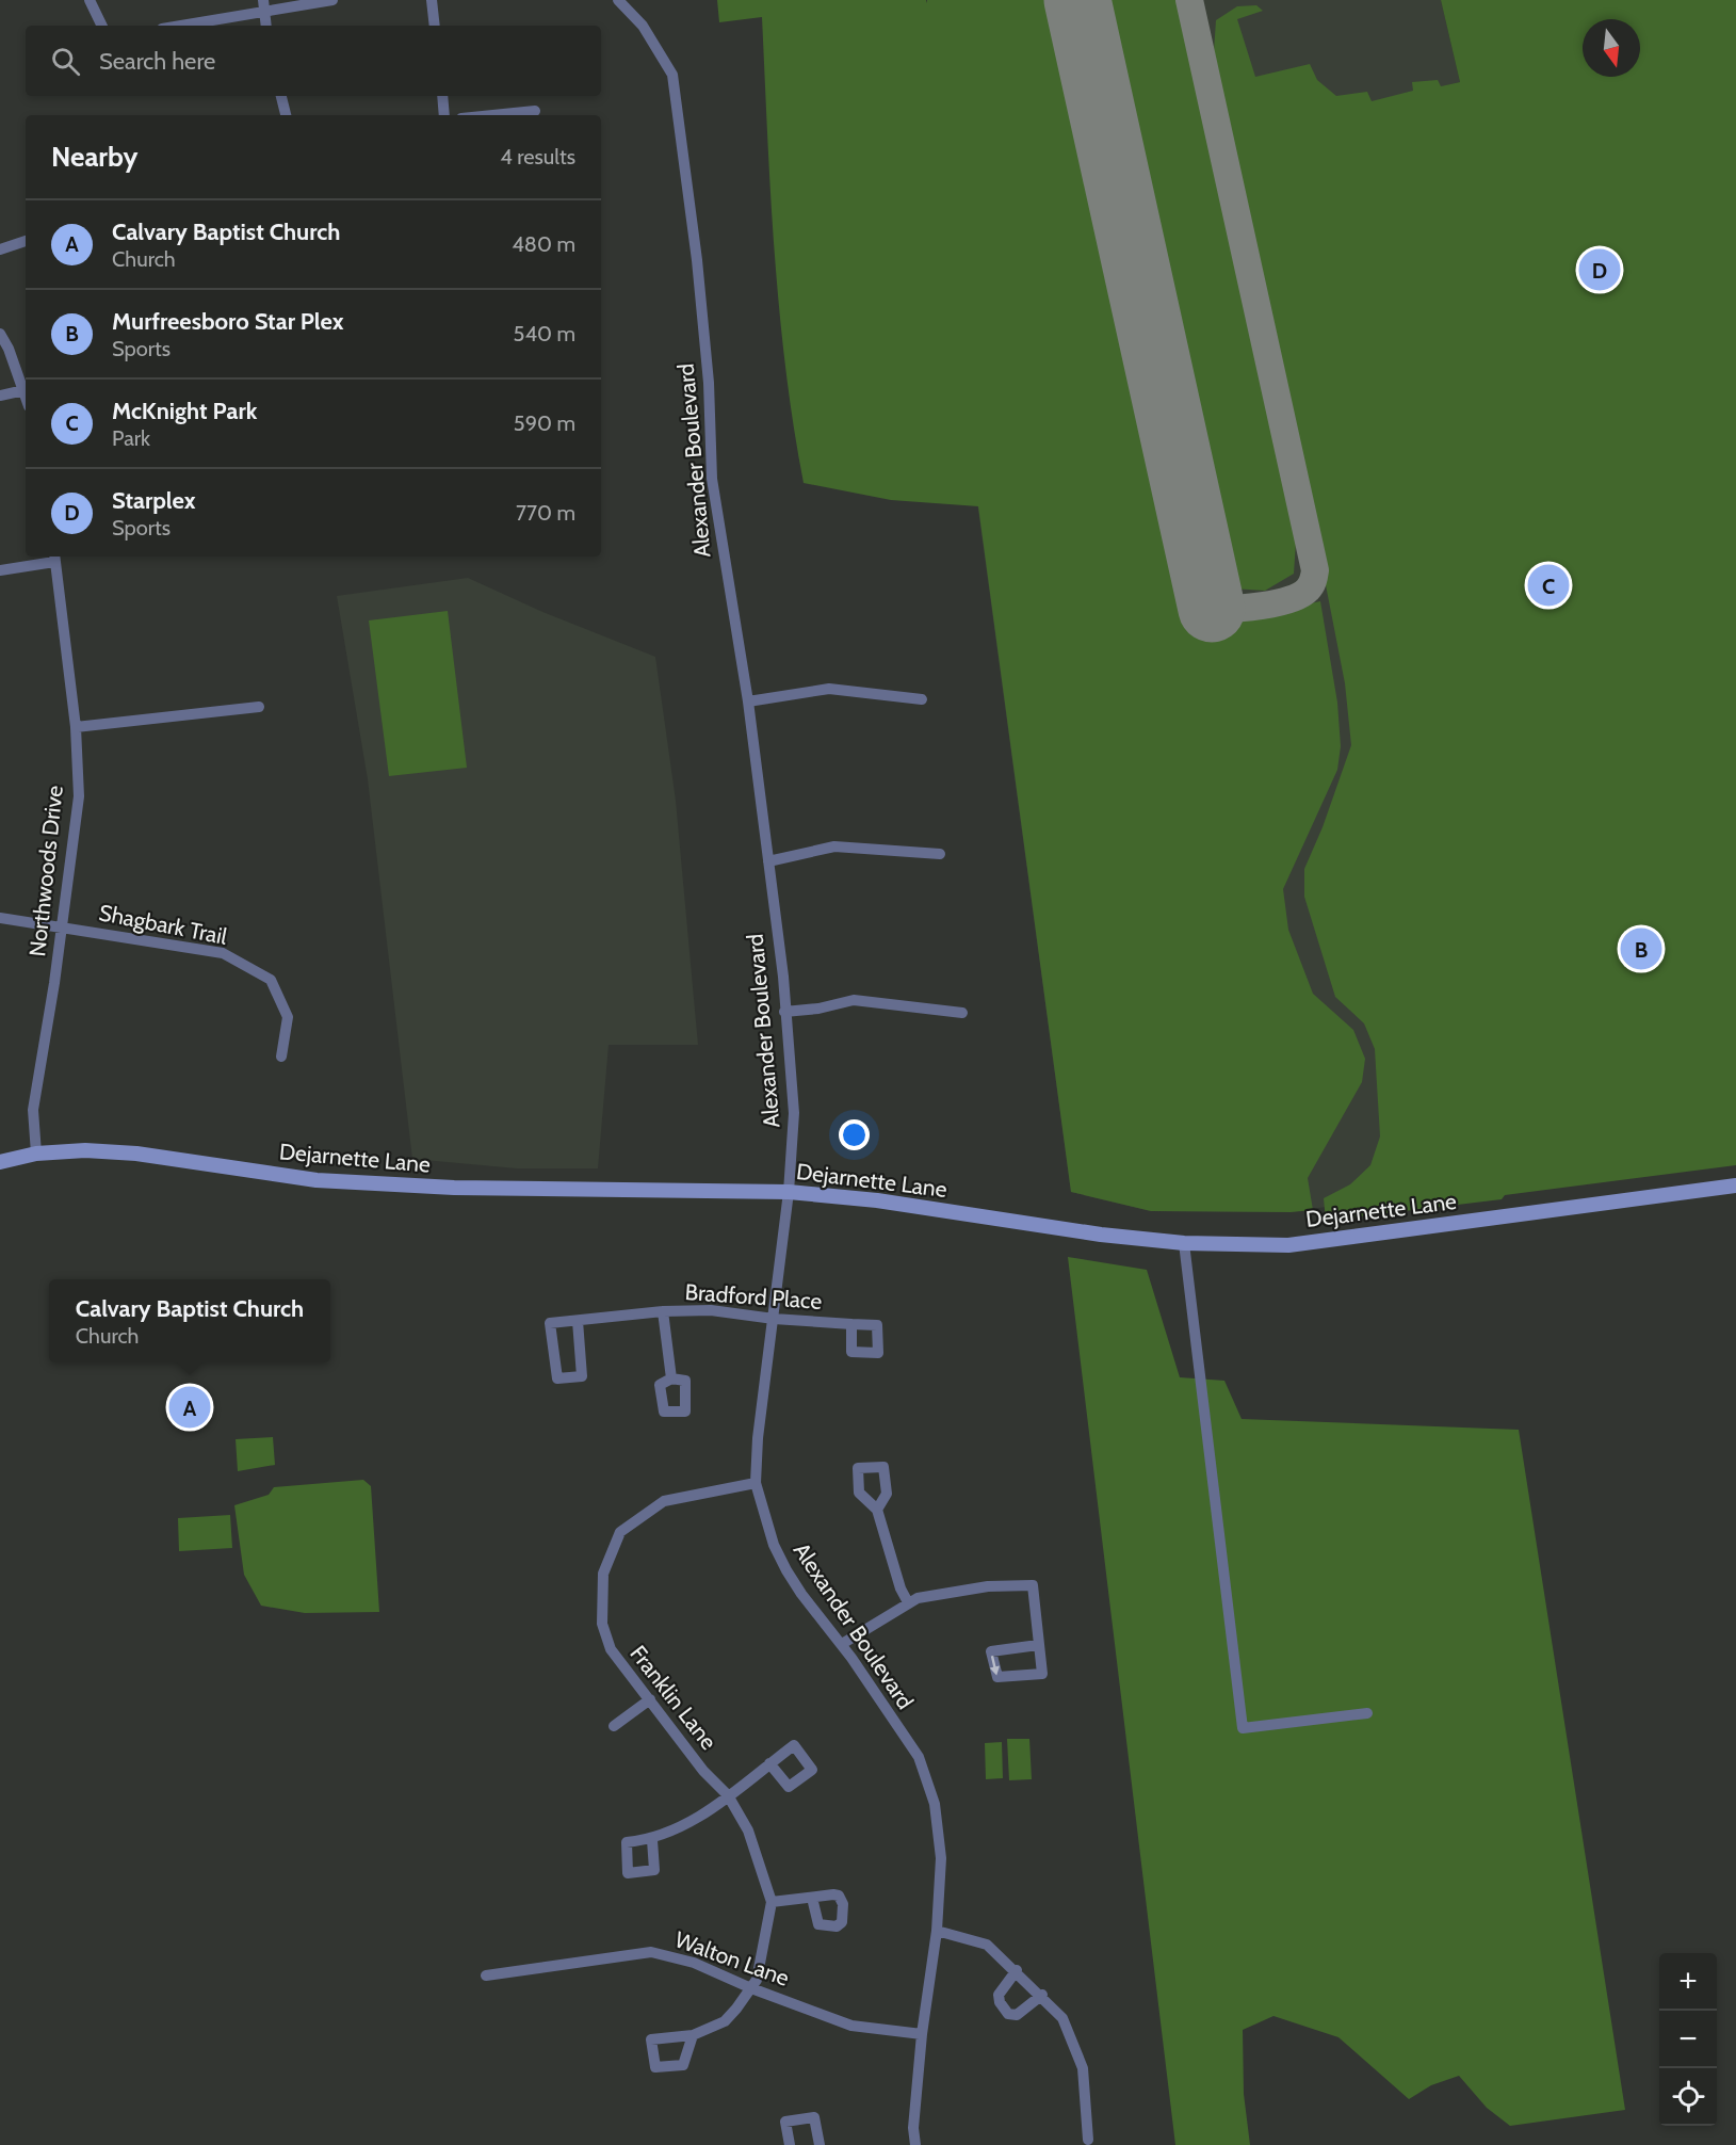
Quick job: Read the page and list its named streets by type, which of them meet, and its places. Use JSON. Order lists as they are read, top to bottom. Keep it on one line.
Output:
{"streets":{"main road":["Dejarnette Lane"],"street":["Alexander Boulevard","Northwoods Drive","Shagbark Trail","Bradford Place","Franklin Lane","Walton Lane"]},"crossings":[["Alexander Boulevard","Dejarnette Lane"],["Alexander Boulevard","Bradford Place"],["Alexander Boulevard","Franklin Lane"],["Alexander Boulevard","Walton Lane"],["Northwoods Drive","Shagbark Trail"],["Northwoods Drive","Dejarnette Lane"],["Franklin Lane","Walton Lane"]],"north":"bottom","page":{"search":"Search here","heading":["Nearby","4 results"],"list":[{"mark":"A","name":"Calvary Baptist Church","note":"Church","value":"480 m"},{"mark":"B","name":"Murfreesboro Star Plex","note":"Sports","value":"540 m"},{"mark":"C","name":"McKnight Park","note":"Park","value":"590 m"},{"mark":"D","name":"Starplex","note":"Sports","value":"770 m"}],"pins":["D","C","B","A"],"popup":["Calvary Baptist Church","Church"],"map_buttons":["+","−"]}}
